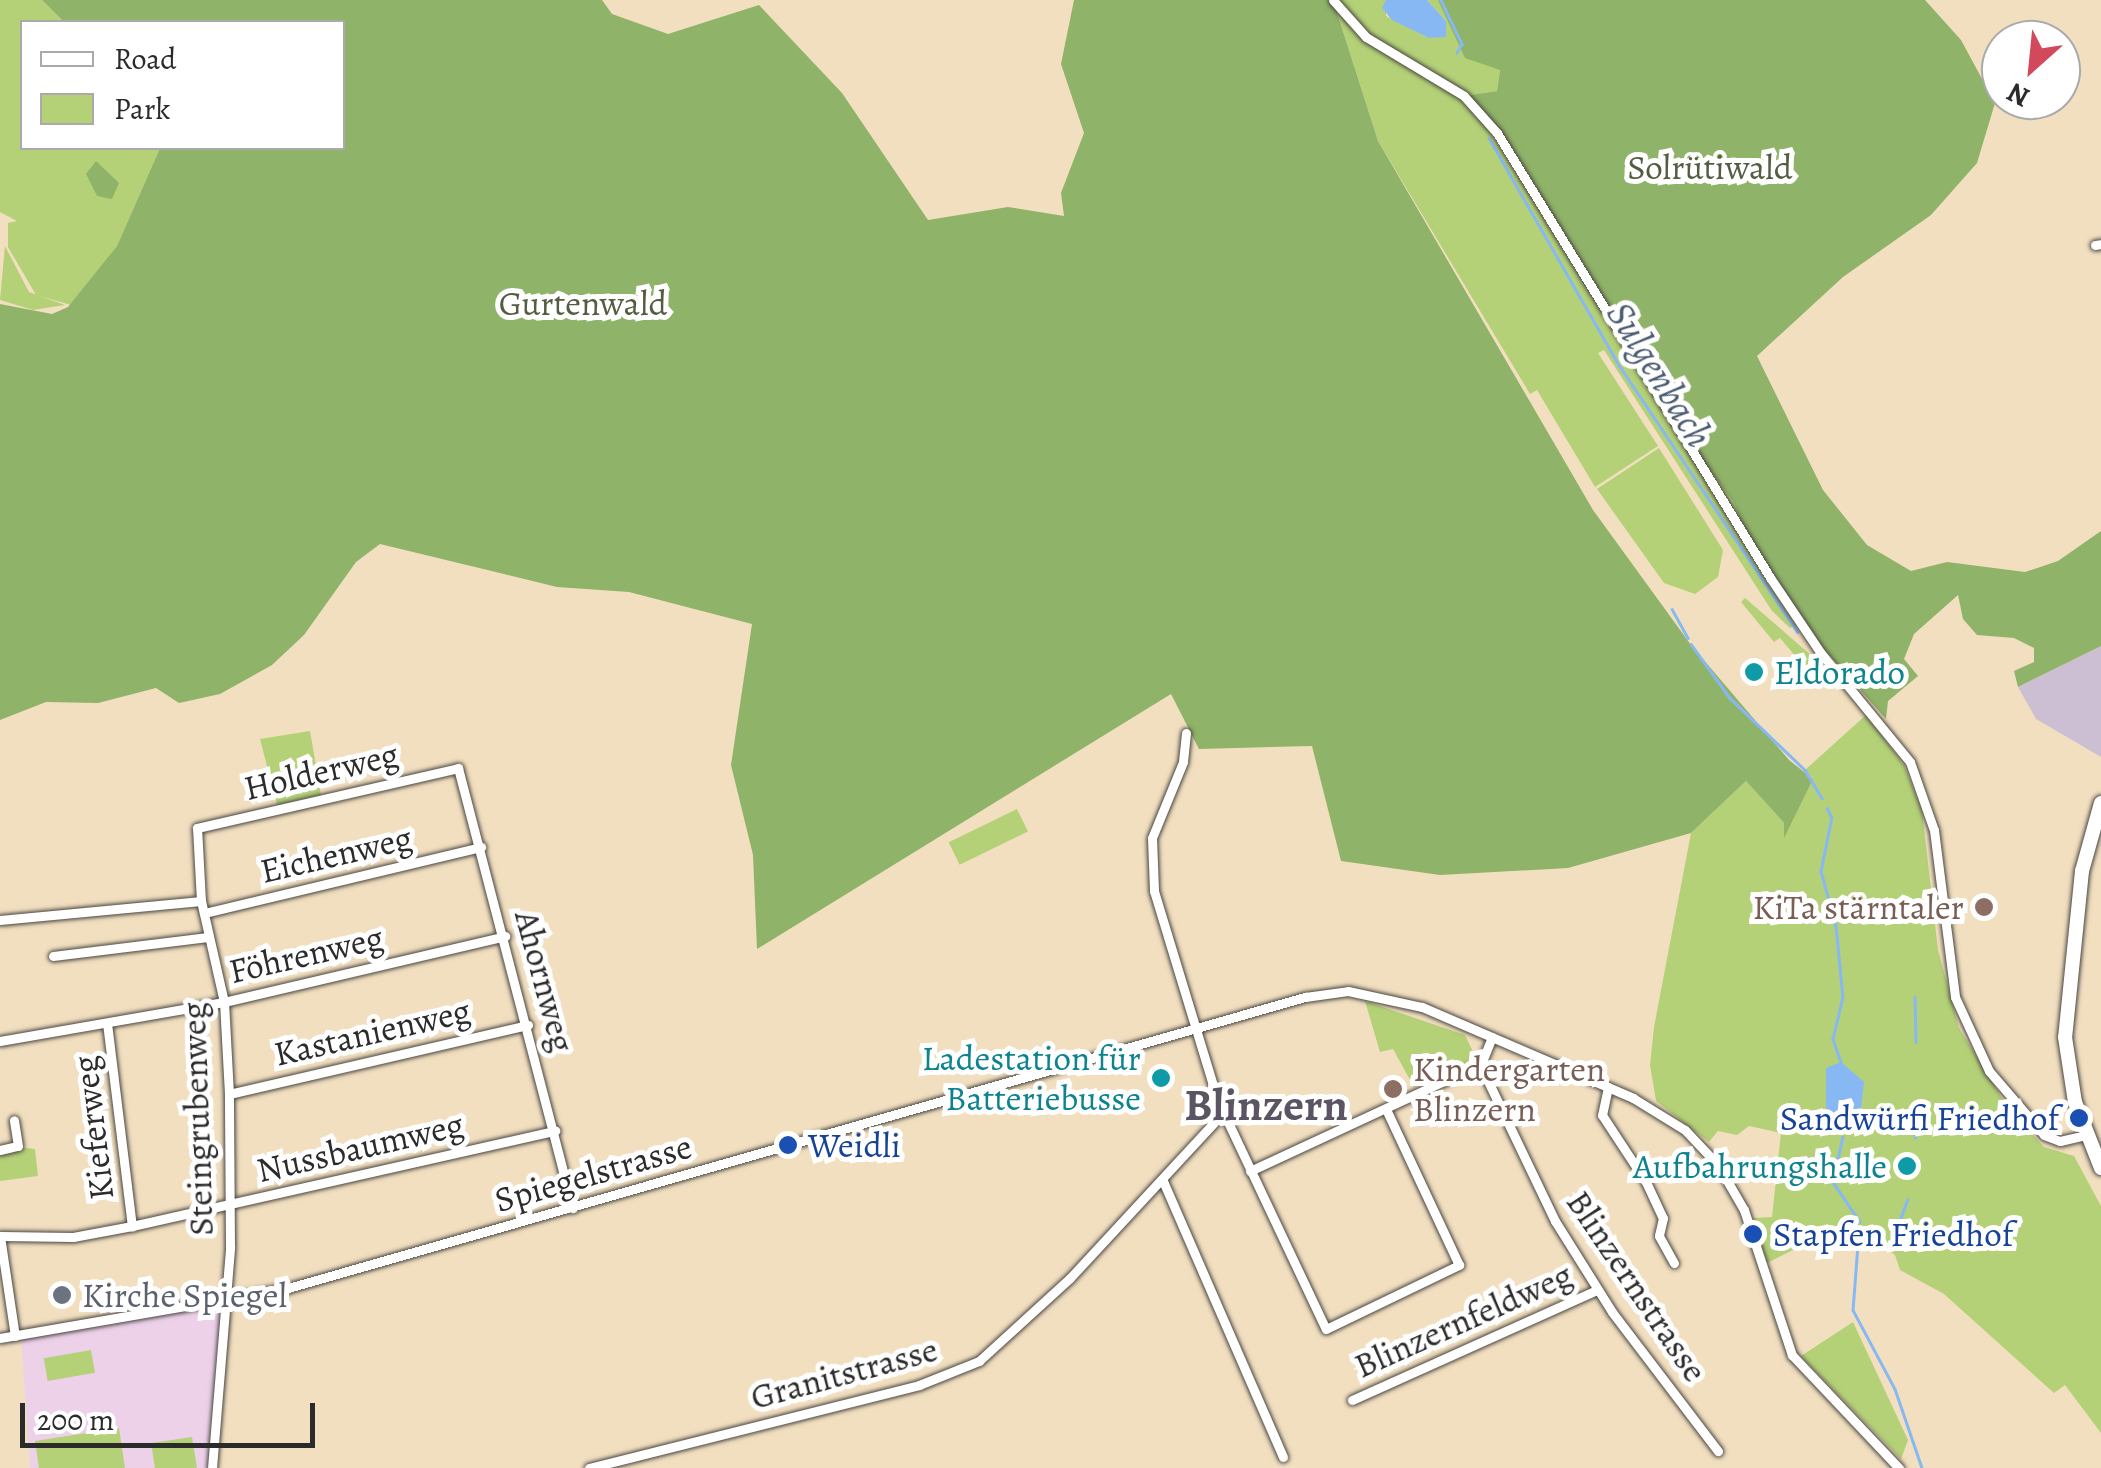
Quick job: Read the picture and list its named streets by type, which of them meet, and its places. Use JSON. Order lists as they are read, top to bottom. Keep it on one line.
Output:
{"streets":{"street":["Holderweg","Eichenweg","Föhrenweg","Ahornweg","Kastanienweg","Steingrubenweg","Kieferweg","Nussbaumweg","Spiegelstrasse","Blinzernstrasse","Blinzernfeldweg","Granitstrasse"]},"crossings":[["Holderweg","Ahornweg"],["Holderweg","Steingrubenweg"],["Eichenweg","Ahornweg"],["Eichenweg","Steingrubenweg"],["Föhrenweg","Ahornweg"],["Föhrenweg","Steingrubenweg"],["Föhrenweg","Kieferweg"],["Ahornweg","Kastanienweg"],["Ahornweg","Nussbaumweg"],["Ahornweg","Spiegelstrasse"],["Kastanienweg","Steingrubenweg"],["Steingrubenweg","Nussbaumweg"],["Steingrubenweg","Spiegelstrasse"],["Kieferweg","Nussbaumweg"],["Blinzernstrasse","Blinzernfeldweg"]],"districts":["Blinzern"],"water":["Sulgenbach"],"parks":["Solrütiwald","Gurtenwald"],"places":["Eldorado","KiTa stärntaler","Ladestation für Batteriebusse","Kindergarten Blinzern","Sandwürfi Friedhof","Weidli","Aufbahrungshalle","Stapfen Friedhof","Kirche Spiegel"],"legend":["Road","Park"],"scale_bar":"200 m","north":"bottom left"}
